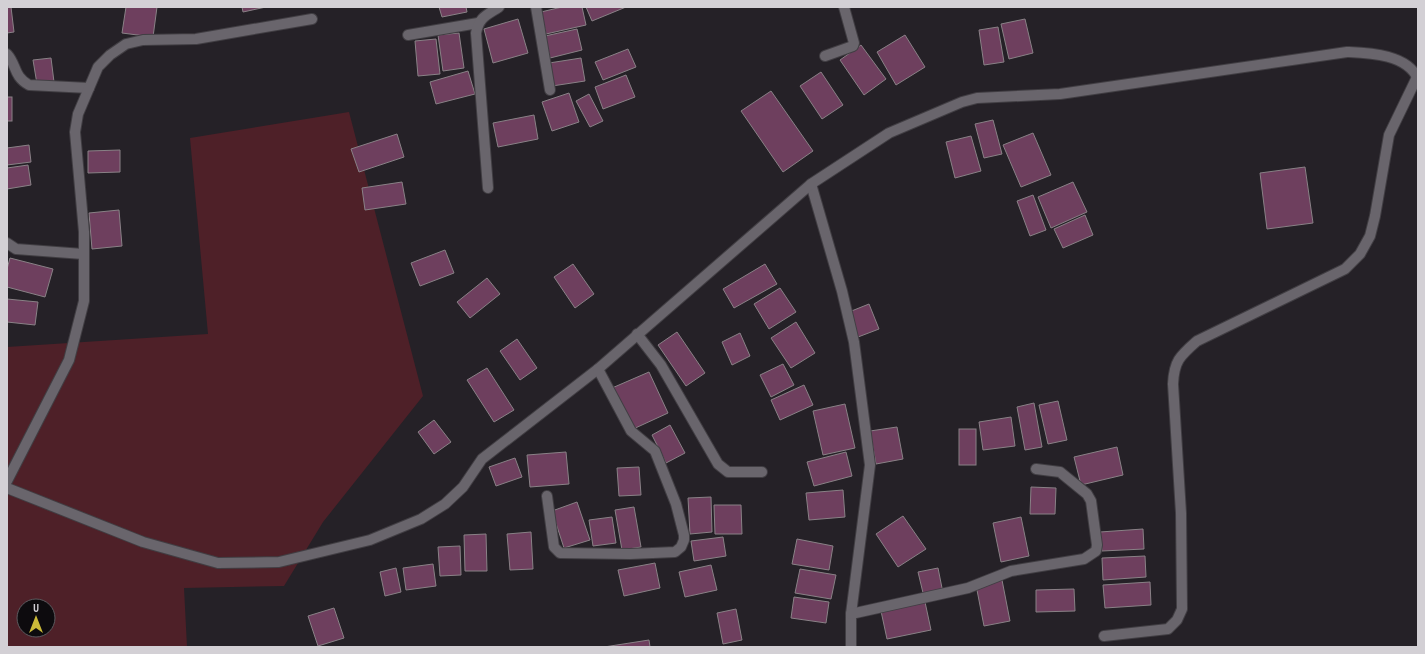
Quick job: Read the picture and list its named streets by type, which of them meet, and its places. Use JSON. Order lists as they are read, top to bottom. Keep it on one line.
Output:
{"north":"top"}
